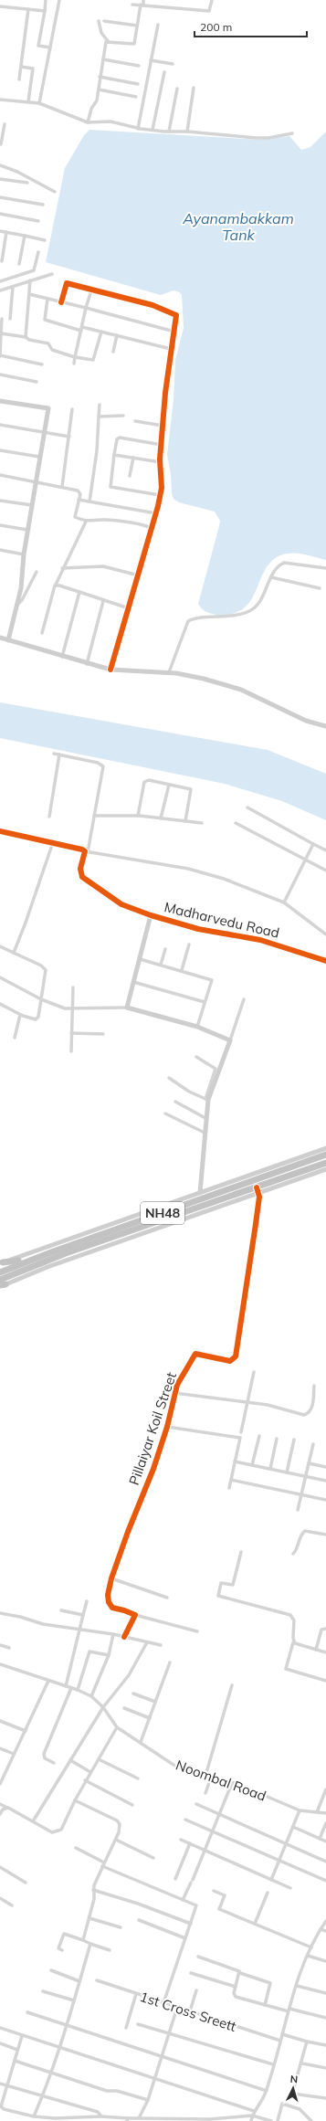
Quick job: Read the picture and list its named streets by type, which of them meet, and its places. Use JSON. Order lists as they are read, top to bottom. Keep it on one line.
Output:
{"streets":{"highway":["NH48"],"street":["Madharvedu Road","Pillaiyar Koil Street","Noombal Road","1st Cross Sreett"]},"crossings":[["NH48","Pillaiyar Koil Street"]],"water":["Ayanambakkam Tank"],"scale_bar":"200 m","north":"top"}
